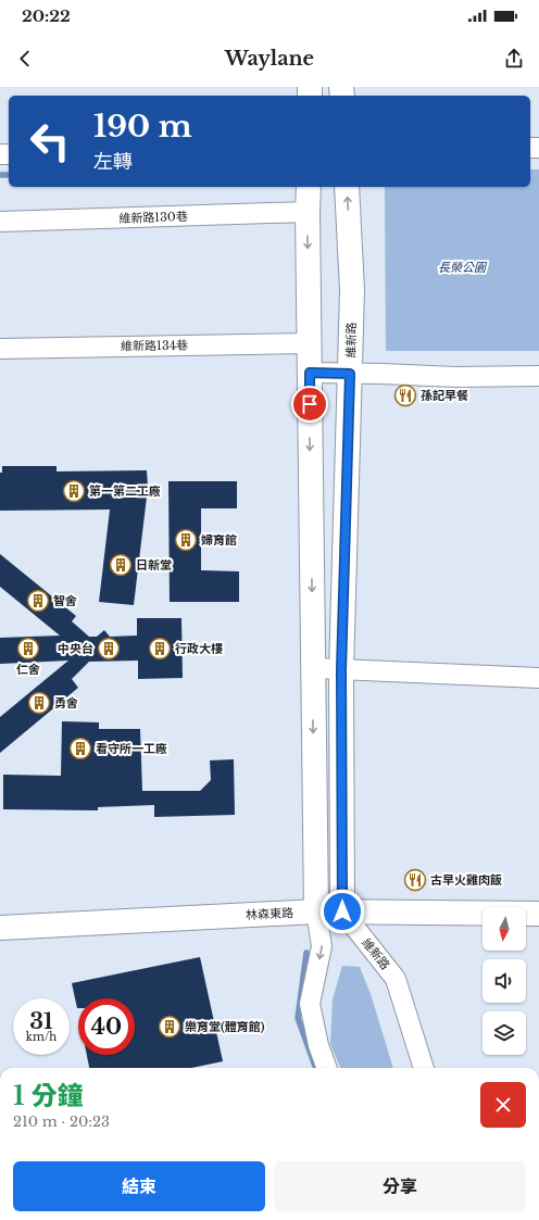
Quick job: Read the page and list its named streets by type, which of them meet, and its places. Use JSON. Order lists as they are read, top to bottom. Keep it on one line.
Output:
{"streets":{"street":["維新路130巷","維新路","維新路134巷","林森東路"]},"crossings":[["維新路","林森東路"]],"parks":["長榮公園"],"places":{"restaurant":["孫記早餐","古早火雞肉飯"],"building":["第一第二工廠","婦育館","日新堂","智舍","仁舍","中央台","行政大樓","勇舍","看守所一工廠","樂育堂(體育館)"]},"north":"bottom","page":{"status":"20:22","header":"Waylane","turn":["190 m","左轉"],"speed":"31 km/h","limit":"40","heading":["1 分鐘","210 m · 20:23"],"buttons":["結束","分享"]}}
